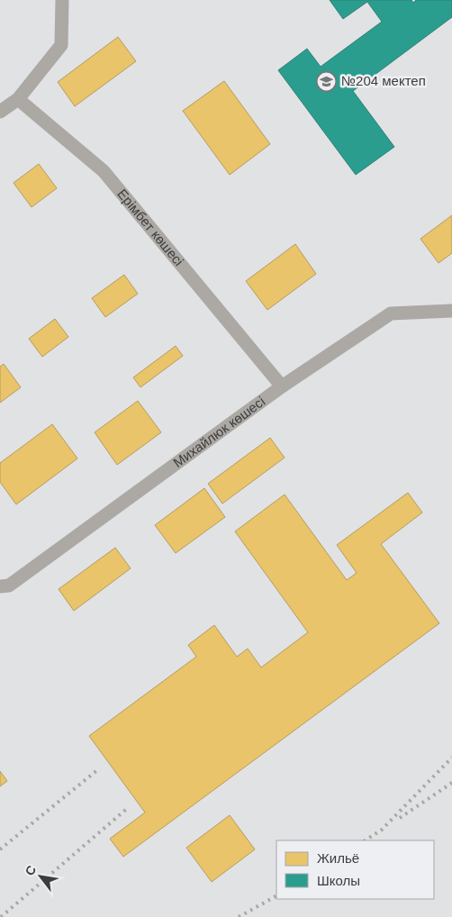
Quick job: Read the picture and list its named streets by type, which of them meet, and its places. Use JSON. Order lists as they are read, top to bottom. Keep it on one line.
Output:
{"streets":{"street":["Ерімбет көшесі","Михайлюк көшесі"]},"crossings":[["Ерімбет көшесі","Михайлюк көшесі"]],"places":{"school or university":["№204 мектеп"]},"legend":["Жильё","Школы"],"north":"top left"}
